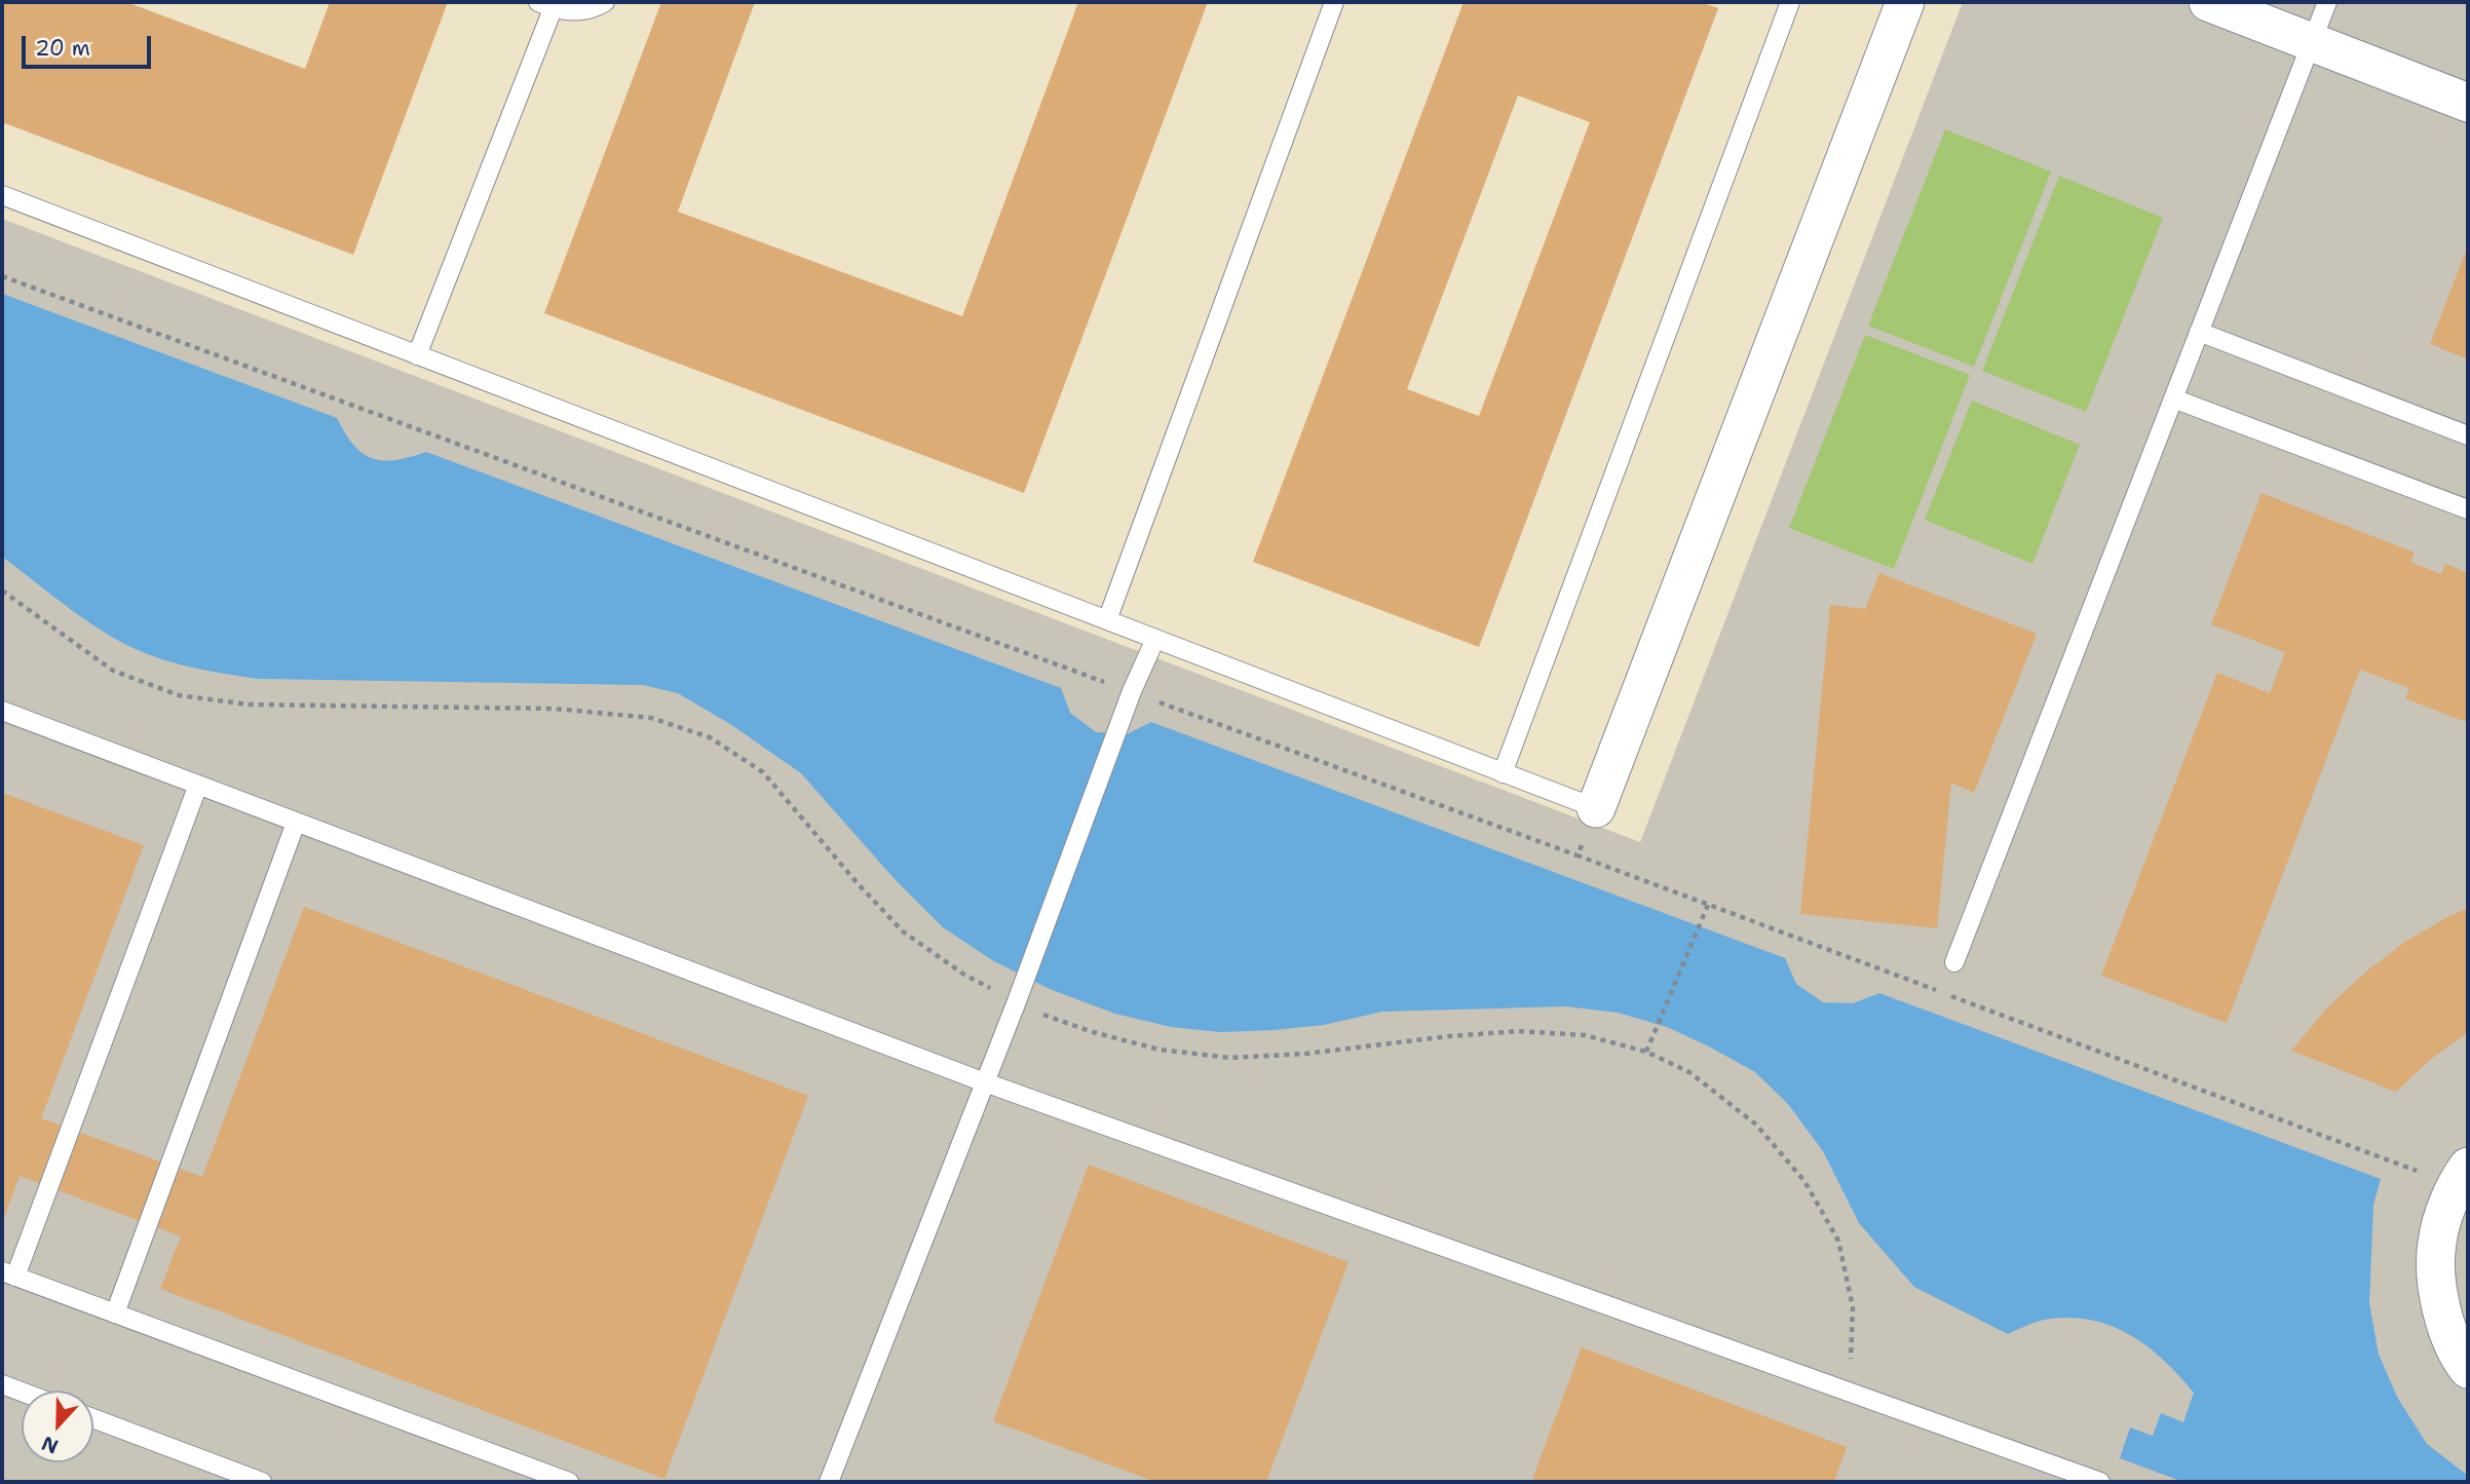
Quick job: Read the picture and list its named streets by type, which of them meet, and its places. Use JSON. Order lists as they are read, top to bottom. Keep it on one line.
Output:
{"scale_bar":"20 m","north":"bottom"}
